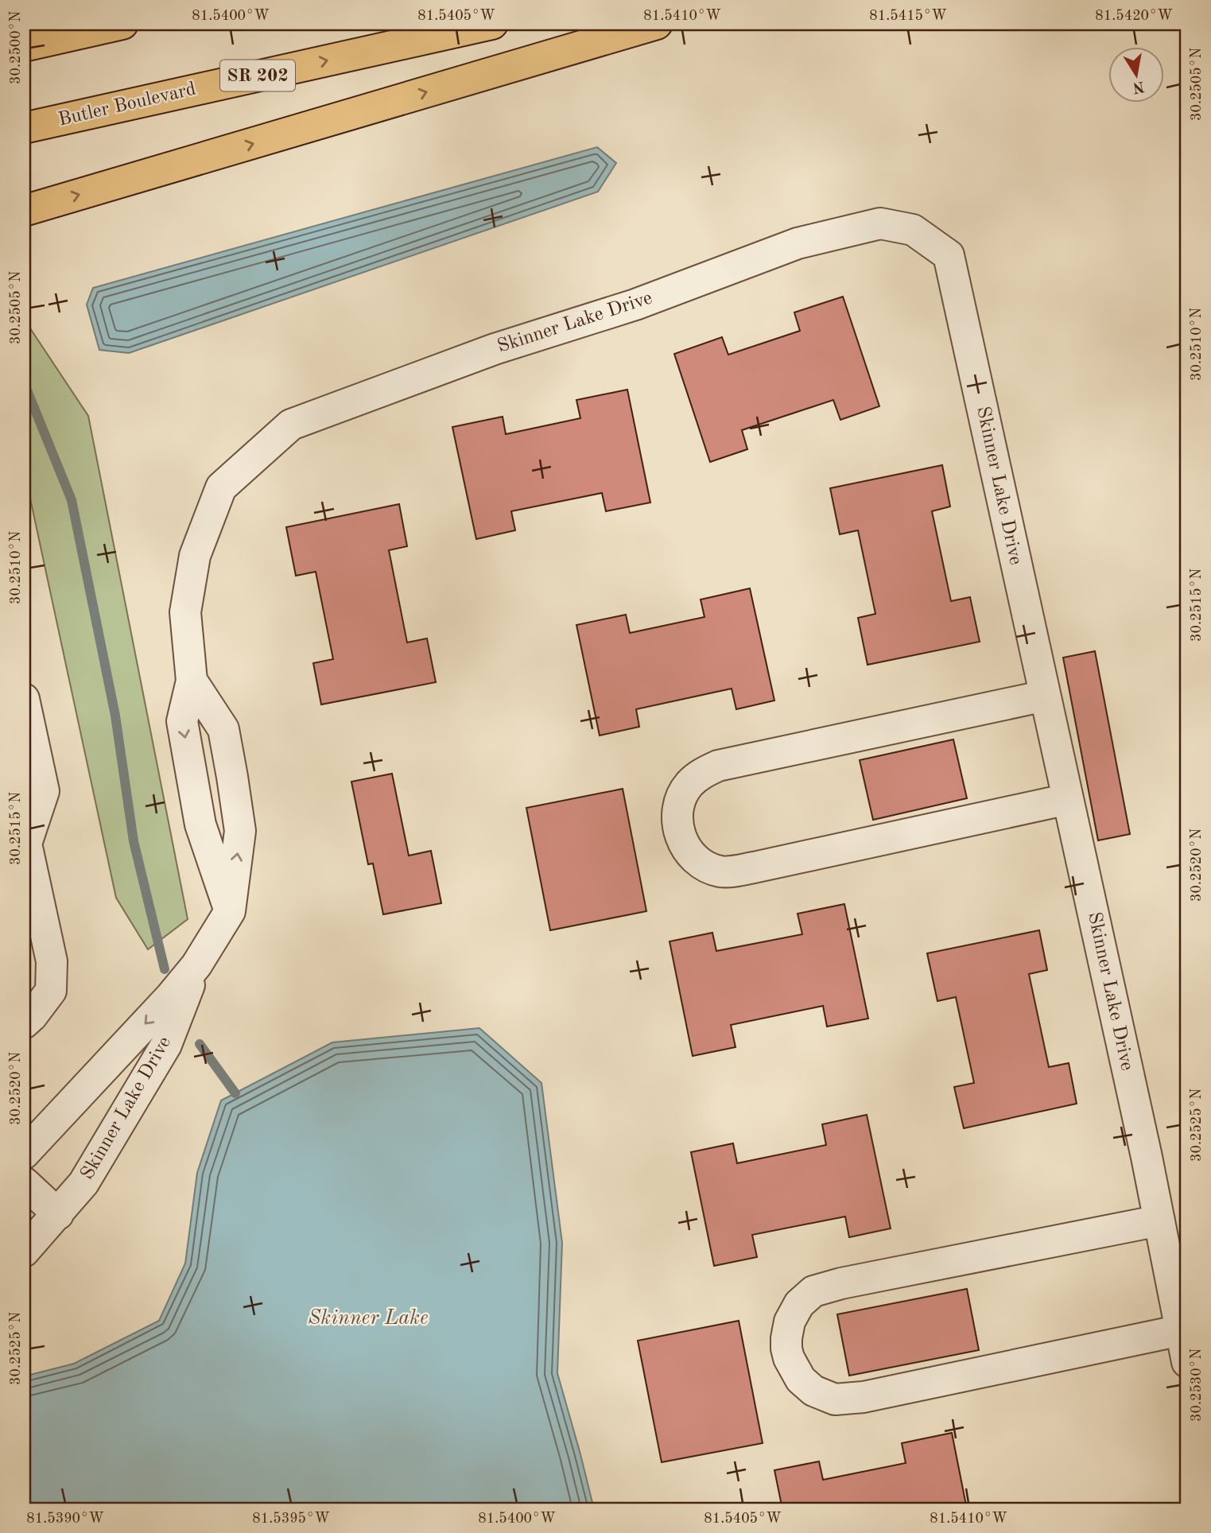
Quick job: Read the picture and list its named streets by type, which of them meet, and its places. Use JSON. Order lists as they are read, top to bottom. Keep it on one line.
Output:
{"streets":{"highway":["SR 202","Butler Boulevard"],"street":["Skinner Lake Drive"]},"water":["Skinner Lake"],"north":"bottom","coordinates":["81.5400°W","81.5405°W","81.5410°W","81.5415°W","81.5420°W","30.2500°N","30.2505°N","30.2510°N","30.2515°N","30.2520°N","30.2525°N","30.2530°N","81.5390°W","81.5395°W"]}
